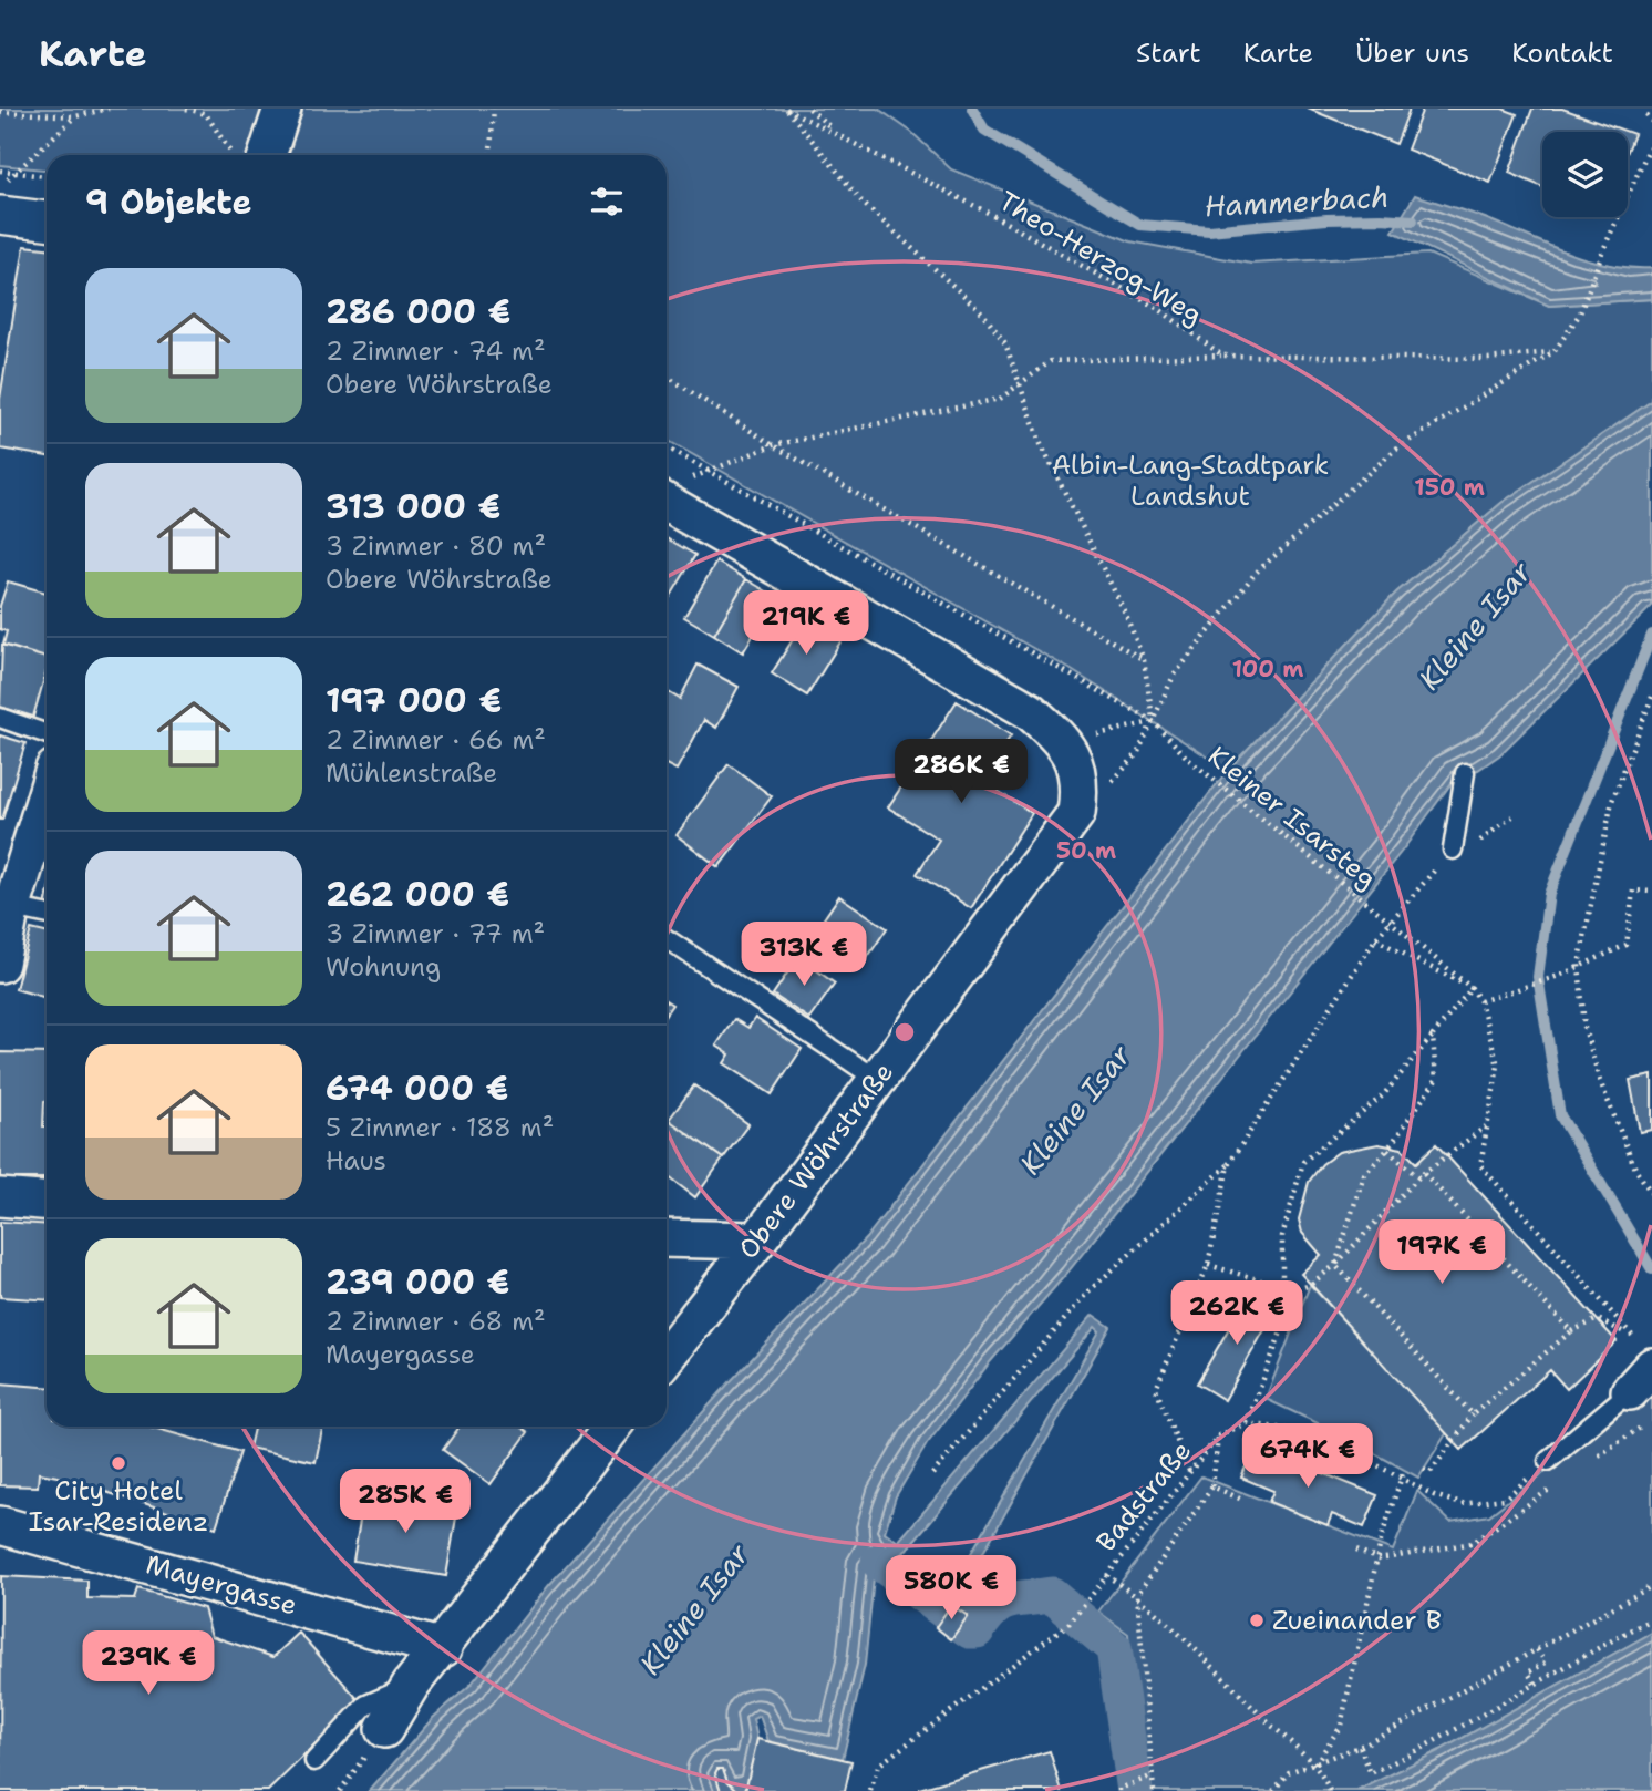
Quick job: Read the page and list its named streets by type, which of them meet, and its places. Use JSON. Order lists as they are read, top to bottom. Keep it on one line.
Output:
{"streets":{"street":["Obere Wöhrstraße","Mayergasse"],"path":["Theo-Herzog-Weg","Kleiner Isarsteg","Badstraße"]},"water":["Hammerbach","Kleine Isar"],"parks":["Albin-Lang-Stadtpark Landshut"],"places":["City Hotel Isar-Residenz","Zueinander B"],"page":{"header":"Karte","nav":["Start","Karte","Über uns","Kontakt"],"heading":"9 Objekte","list":[{"name":"286 000 €","note":"2 Zimmer · 74 m² · Obere Wöhrstraße"},{"name":"313 000 €","note":"3 Zimmer · 80 m² · Obere Wöhrstraße"},{"name":"197 000 €","note":"2 Zimmer · 66 m² · Mühlenstraße"},{"name":"262 000 €","note":"3 Zimmer · 77 m² · Wohnung"},{"name":"674 000 €","note":"5 Zimmer · 188 m² · Haus"},{"name":"239 000 €","note":"2 Zimmer · 68 m² · Mayergasse"}],"price":["219K €","286K €","313K €","197K €","262K €","674K €","285K €","580K €","239K €"]},"rings":["150 m","100 m","50 m"]}
